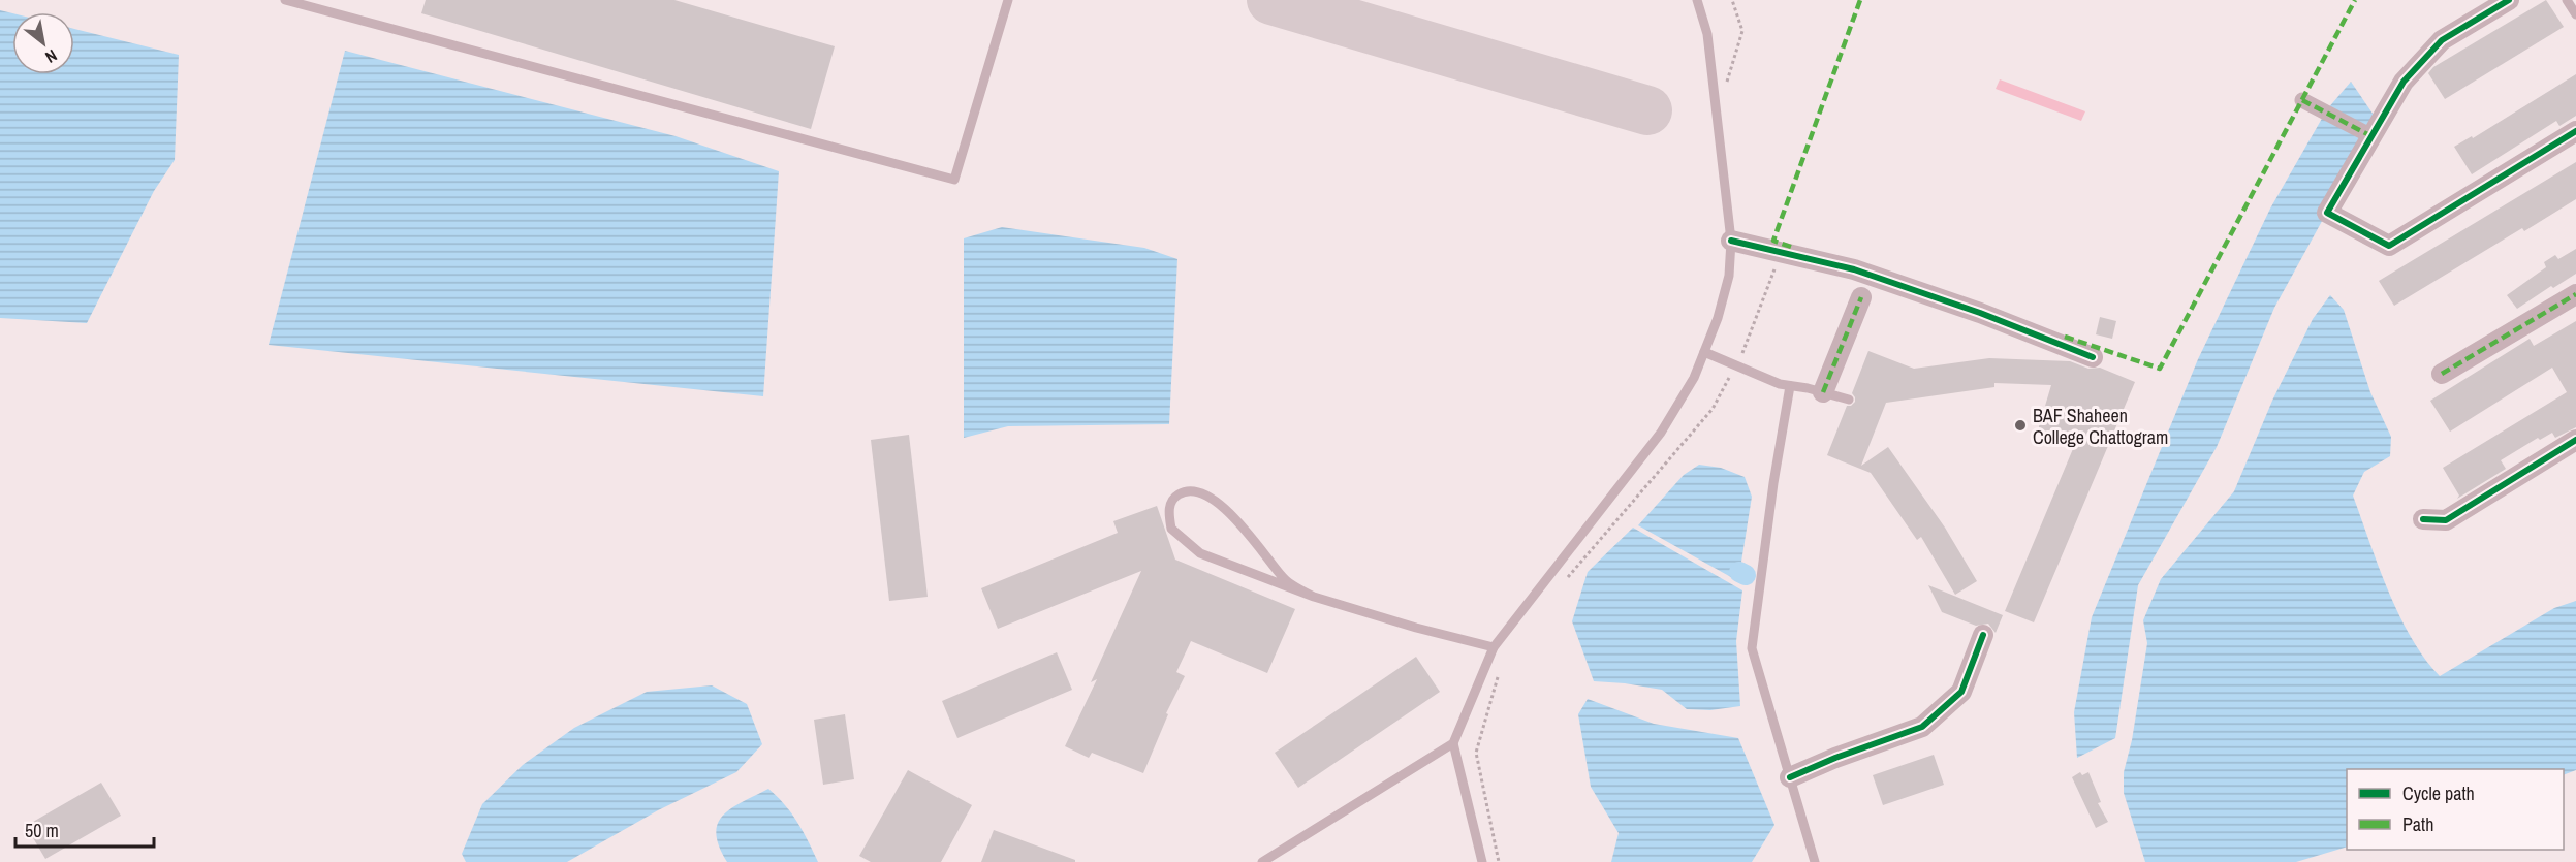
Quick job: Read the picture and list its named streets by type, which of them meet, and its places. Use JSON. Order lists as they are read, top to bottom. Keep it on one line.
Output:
{"places":["BAF Shaheen College Chattogram"],"legend":["Cycle path","Path"],"scale_bar":"50 m","north":"bottom right"}
